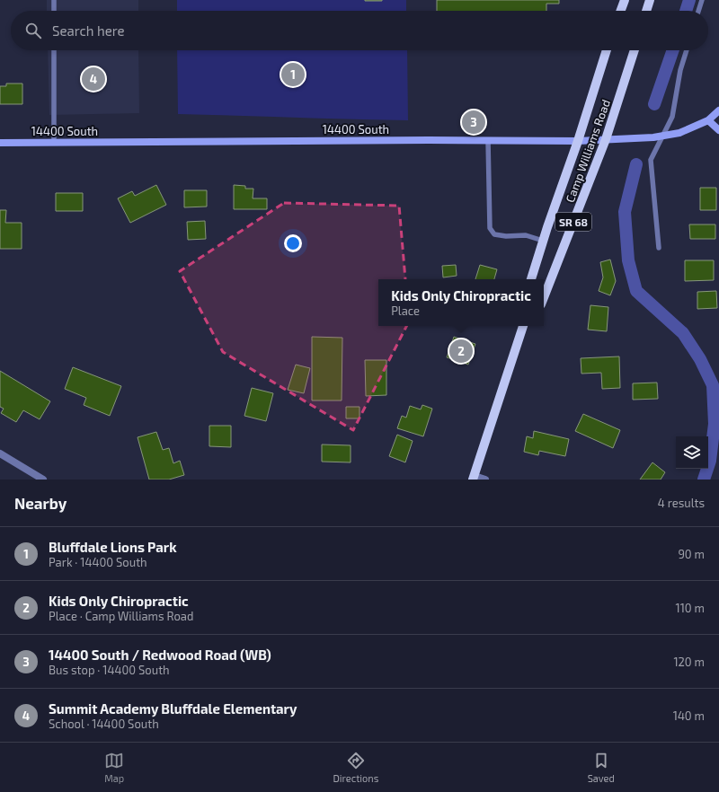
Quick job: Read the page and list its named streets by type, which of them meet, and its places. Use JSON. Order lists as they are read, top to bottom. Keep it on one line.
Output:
{"streets":{"main road":["14400 South","Camp Williams Road","SR 68"]},"crossings":[["14400 South","Camp Williams Road"]],"page":{"search":"Search here","pins":["1","4","3","2"],"popup":["Kids Only Chiropractic","Place"],"heading":["Nearby","4 results"],"list":[{"mark":"1","name":"Bluffdale Lions Park","note":"Park · 14400 South","value":"90 m"},{"mark":"2","name":"Kids Only Chiropractic","note":"Place · Camp Williams Road","value":"110 m"},{"mark":"3","name":"14400 South / Redwood Road (WB)","note":"Bus stop · 14400 South","value":"120 m"},{"mark":"4","name":"Summit Academy Bluffdale Elementary","note":"School · 14400 South","value":"140 m"}],"nav":["Map","Directions","Saved"]}}
